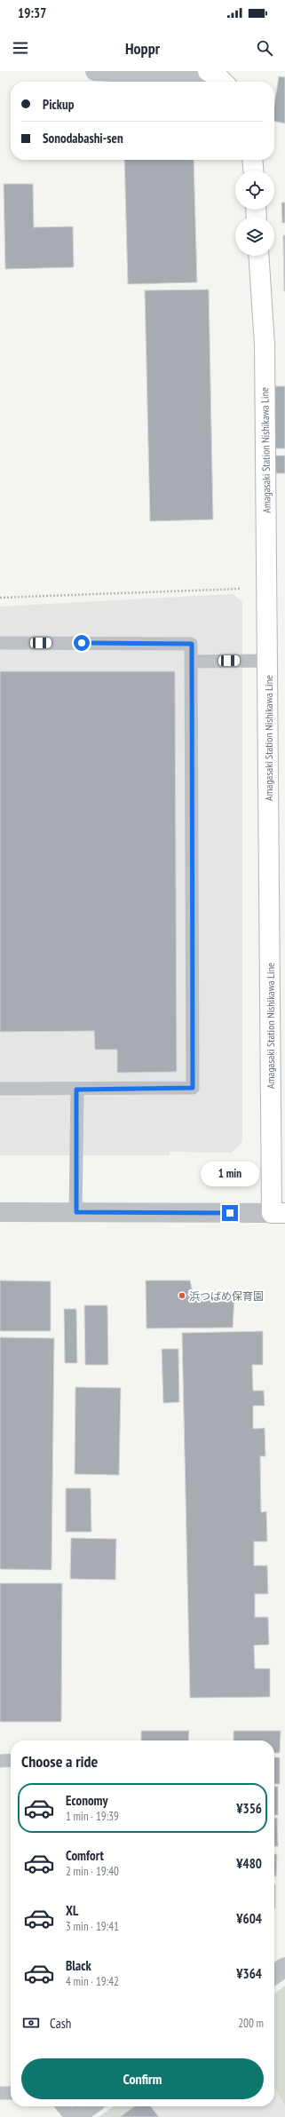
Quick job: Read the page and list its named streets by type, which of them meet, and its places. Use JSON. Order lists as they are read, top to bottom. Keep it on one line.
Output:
{"streets":{"main road":["Amagasaki Station Nishikawa Line"]},"places":["浜つばめ保育園"],"page":{"status":"19:37","header":"Hoppr","banner":["Pickup","Sonodabashi-sen"],"bubble":"1 min","heading":"Choose a ride","list":[{"name":"Economy","note":"1 min · 19:39","value":"¥356"},{"name":"Comfort","note":"2 min · 19:40","value":"¥480"},{"name":"XL","note":"3 min · 19:41","value":"¥604"},{"name":"Black","note":"4 min · 19:42","value":"¥364"}],"pay":["Cash","200 m"],"buttons":"Confirm"}}
